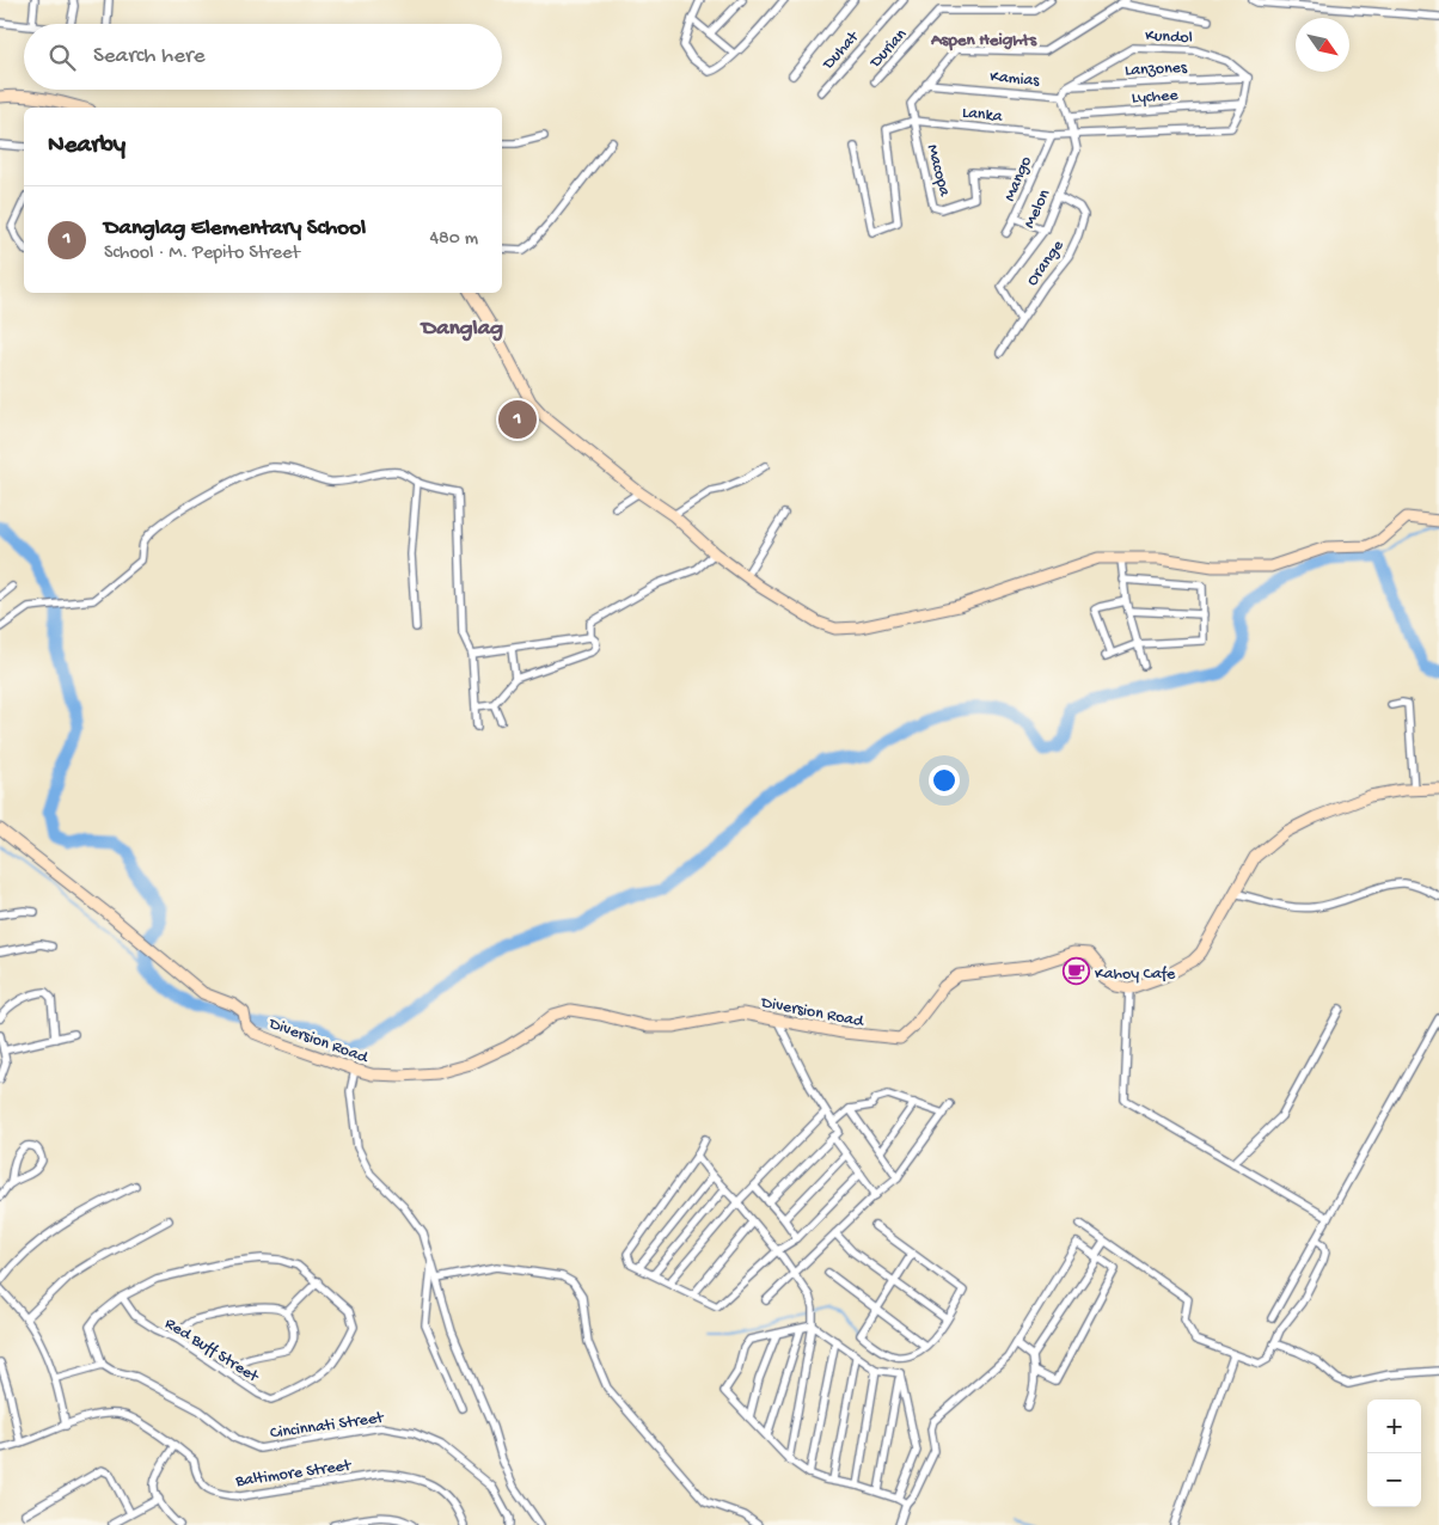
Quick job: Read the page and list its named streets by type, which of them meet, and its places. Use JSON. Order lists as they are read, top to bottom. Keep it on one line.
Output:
{"streets":{"street":["Kundol","Durian","Duhat","Lanzones","Kamias","Lychee","Lanka","Macopa","Mango","Melon","Orange","Diversion Road","Red Buff Street","Cincinnati Street","Baltimore Street"]},"crossings":[["Kundol","Lanzones"],["Kundol","Lanka"],["Lanzones","Lanka"],["Lychee","Lanka"],["Lanka","Macopa"],["Lanka","Mango"],["Lanka","Melon"],["Macopa","Mango"],["Melon","Orange"]],"districts":["Aspen Heights","Danglag"],"places":{"cafe":["Kahoy Cafe"]},"north":"bottom right","page":{"search":"Search here","heading":"Nearby","list":[{"mark":"1","name":"Danglag Elementary School","note":"School · M. Pepito Street","value":"480 m"}],"pins":"1","map_buttons":["+","−"]}}
